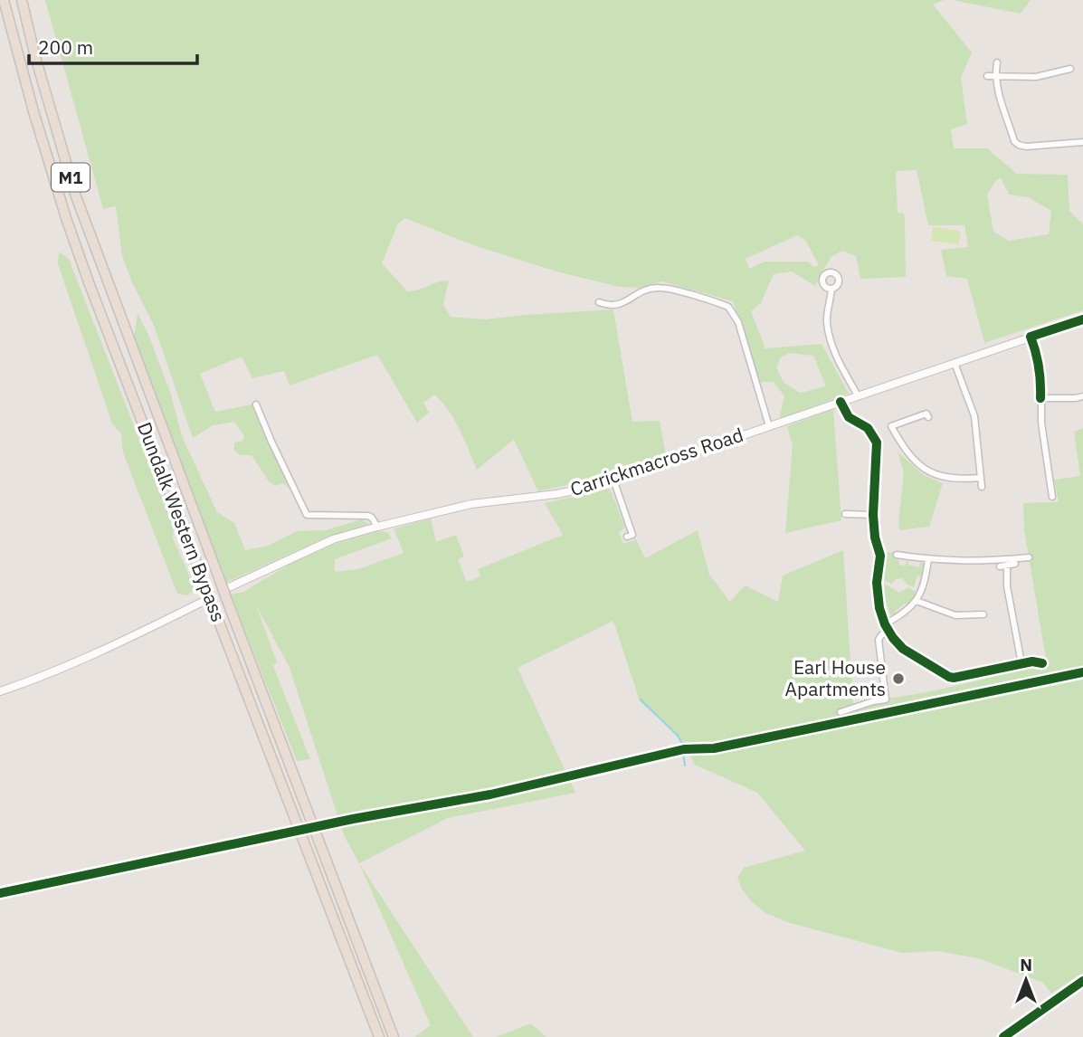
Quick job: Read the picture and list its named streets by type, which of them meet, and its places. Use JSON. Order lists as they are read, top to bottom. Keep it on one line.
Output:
{"streets":{"highway":["M1","Dundalk Western Bypass"],"main road":["Carrickmacross Road"]},"crossings":[["Carrickmacross Road","Dundalk Western Bypass"]],"places":["Earl House Apartments"],"scale_bar":"200 m","north":"top"}
